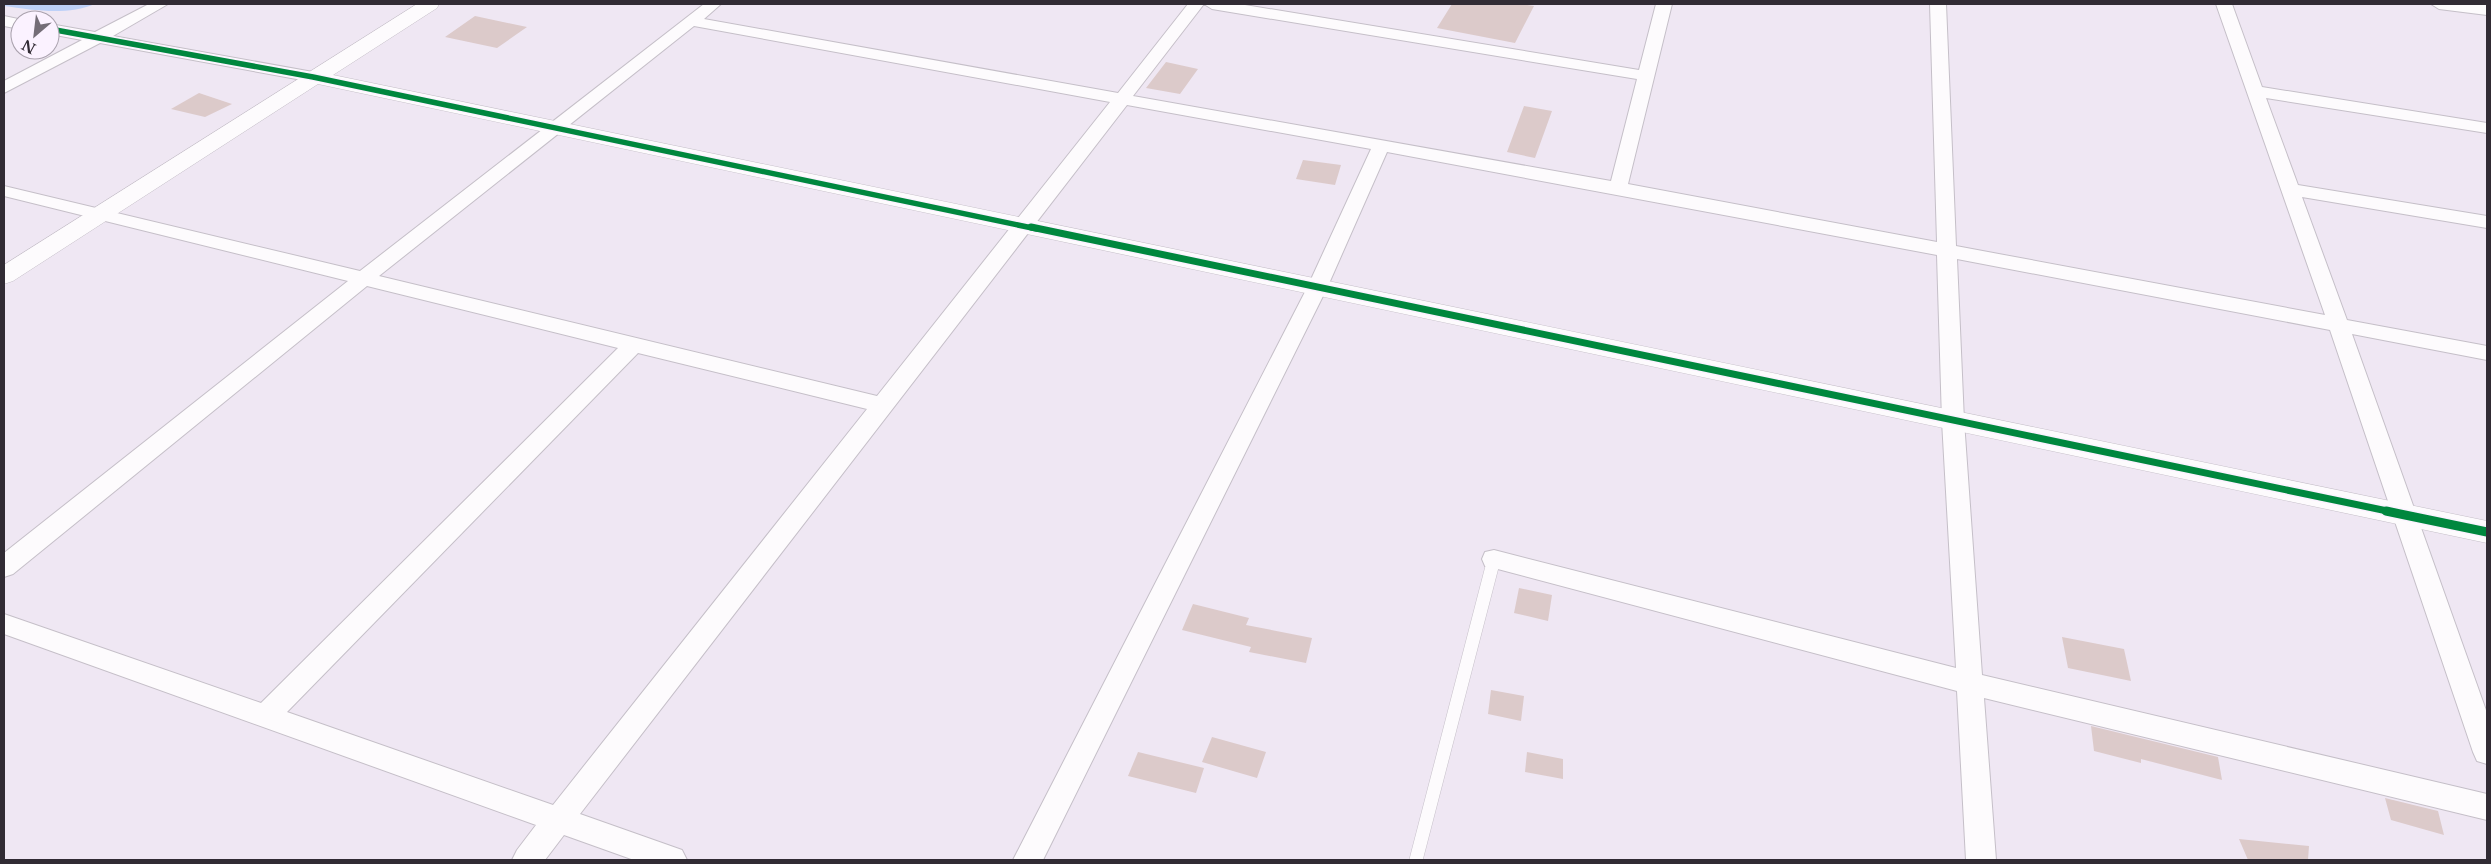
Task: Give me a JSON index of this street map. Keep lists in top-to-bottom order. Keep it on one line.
{"north":"bottom left"}
